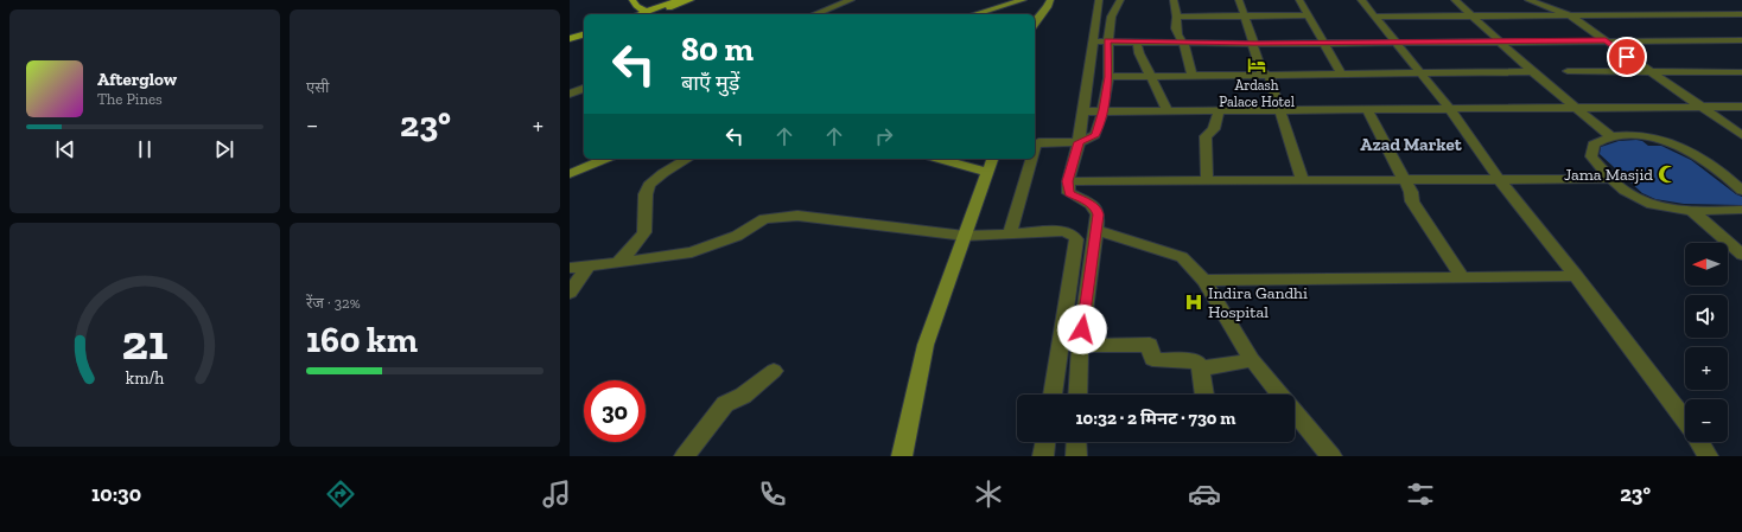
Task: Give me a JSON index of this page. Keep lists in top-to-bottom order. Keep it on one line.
{"districts":["Azad Market"],"places":{"hotel":["Ardash Palace Hotel"],"mosque":["Jama Masjid"],"hospital":["Indira Gandhi Hospital"]},"north":"left","page":{"tile":["एसी",["रेंज · 32%","160 km"]],"turn":["80 m","बाएँ मुड़ें"],"song":["Afterglow","The Pines"],"heat":["−","23°","+"],"map_buttons":["+","−"],"limit":"30","trip":"10:32 · 2 मिनट · 730 m","tabs":["10:30","23°"],"gauge":["21","km/h"]}}
